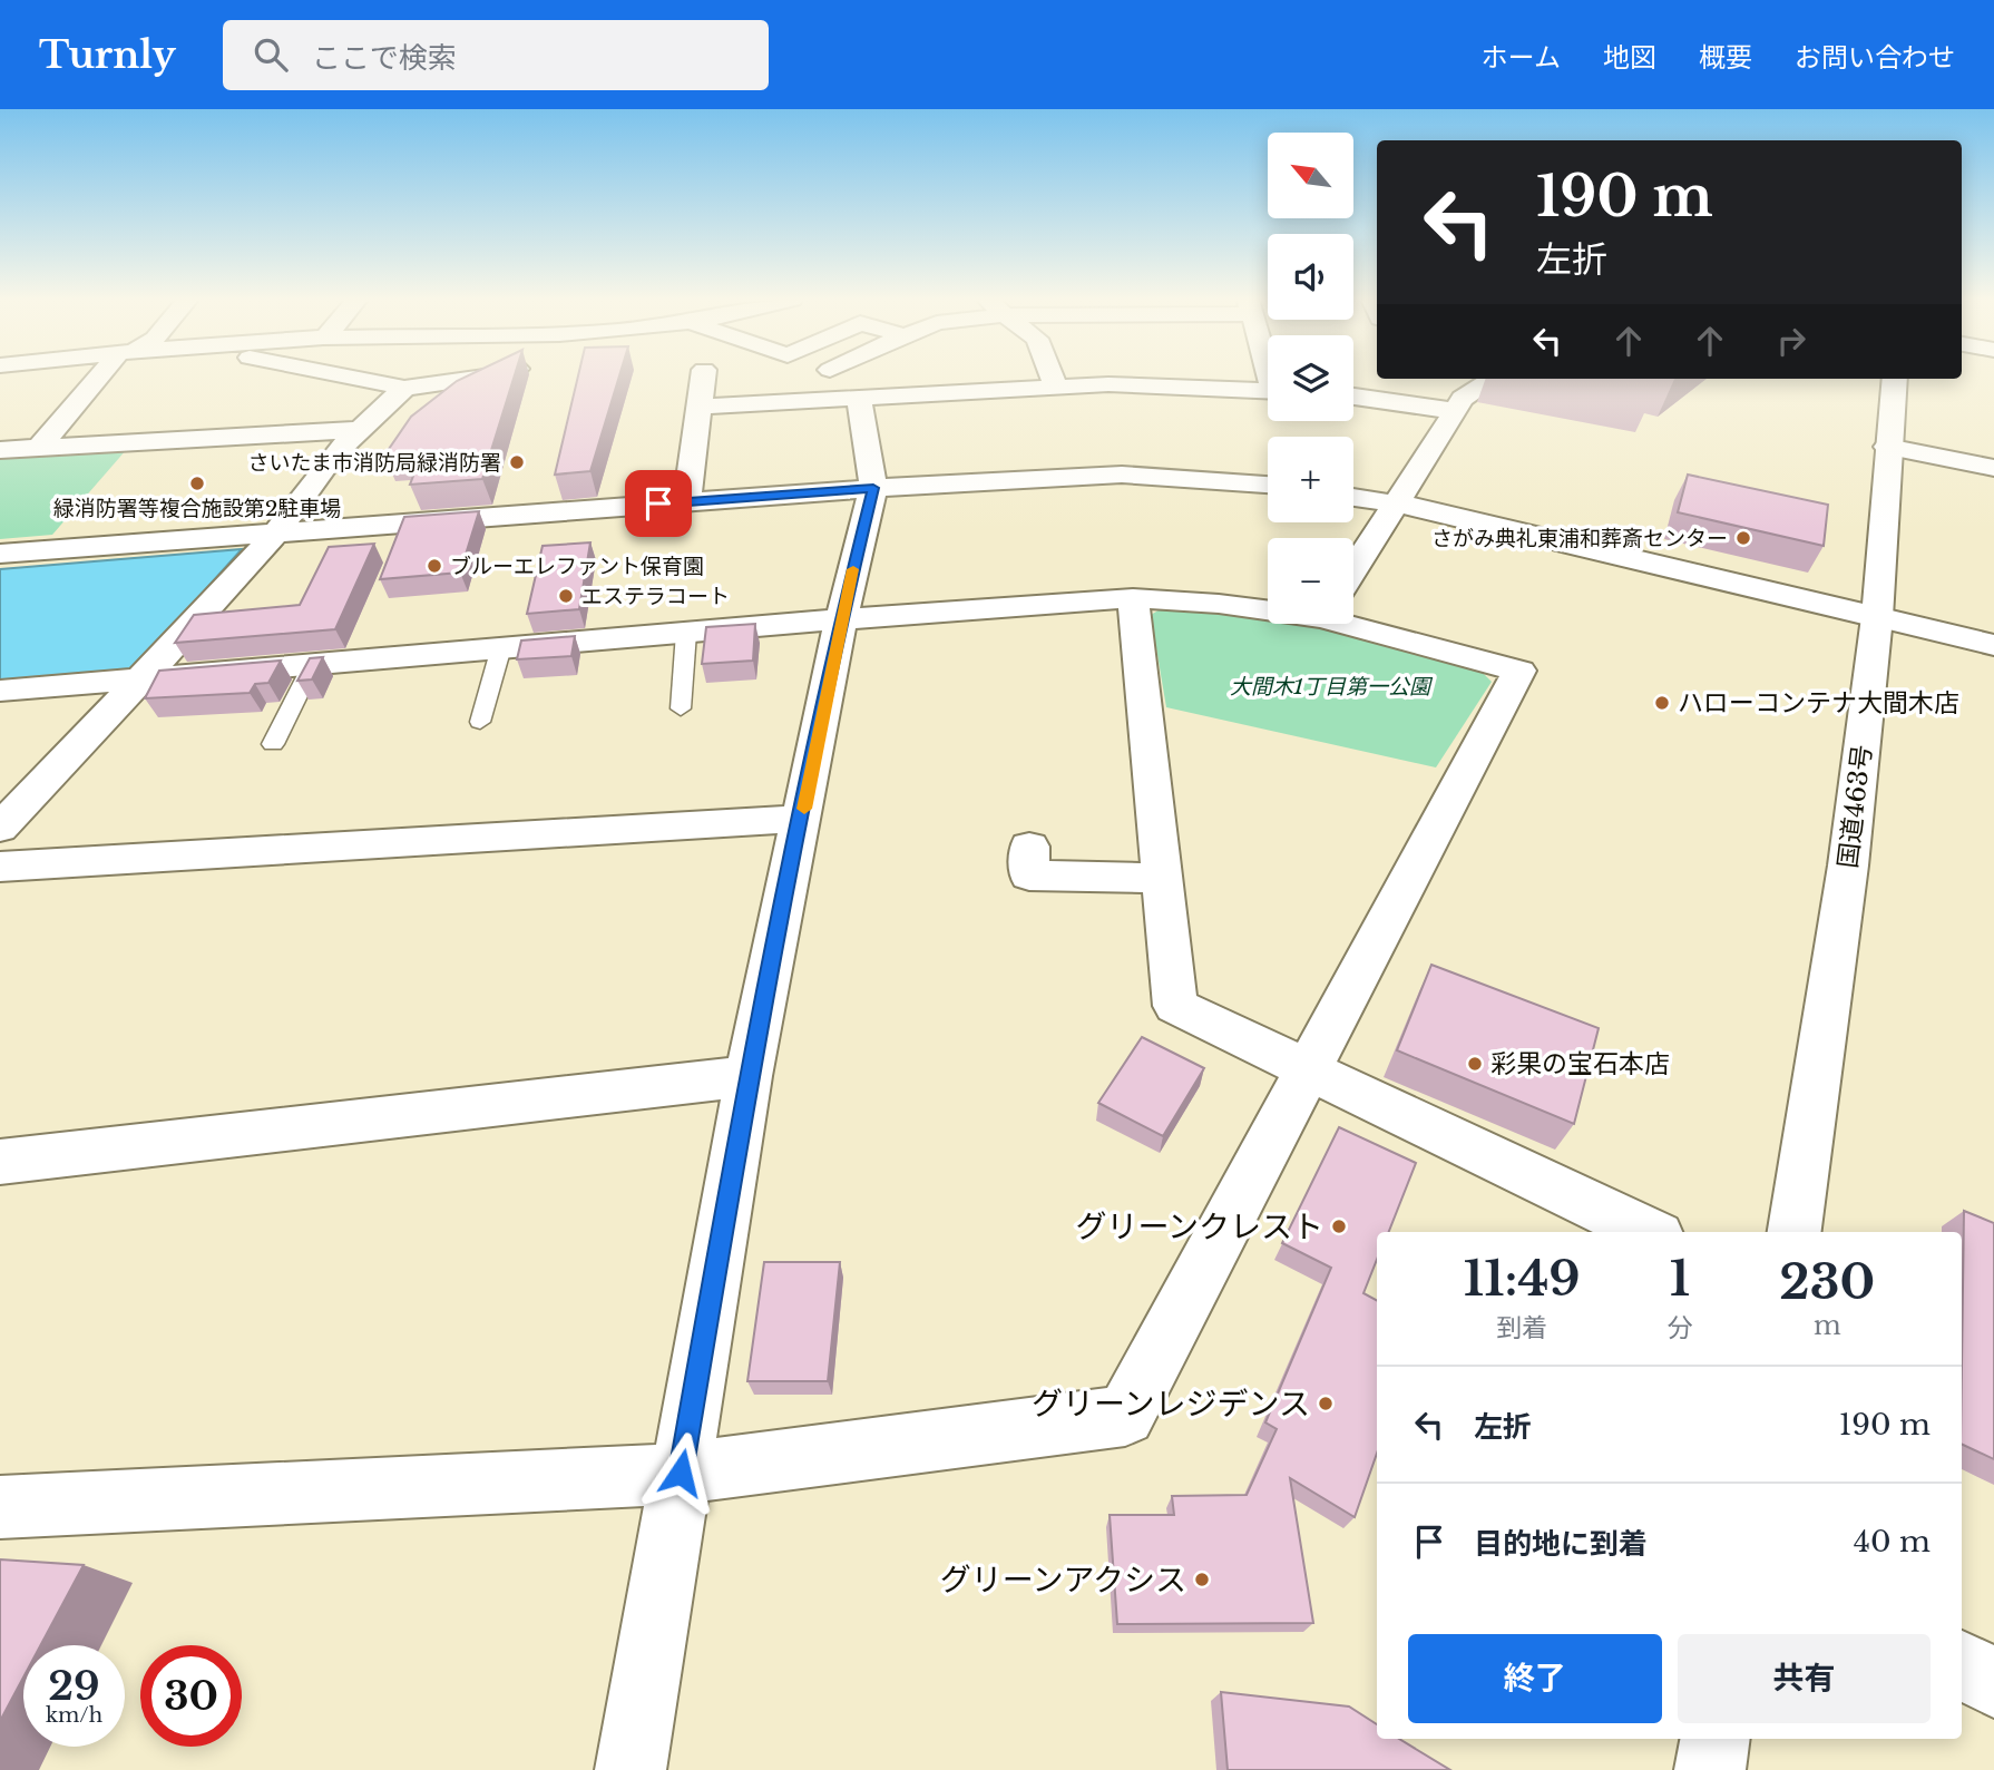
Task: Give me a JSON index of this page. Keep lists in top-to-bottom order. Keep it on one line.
{"streets":{"main road":["国道463号"]},"parks":["大間木1丁目第一公園"],"places":["さいたま市消防局緑消防署","緑消防署等複合施設第2駐車場","さがみ典礼東浦和葬斎センター","ブルーエレファント保育園","エステラコート","ハローコンテナ大間木店","彩果の宝石本店","グリーンクレスト","グリーンレジデンス","グリーンアクシス"],"north":"top left","page":{"header":"Turnly","search":"ここで検索","nav":["ホーム","地図","概要","お問い合わせ"],"map_buttons":["+","−"],"turn":["190 m","左折"],"eta":["11:49","到着","1","分","230","m"],"list":[{"name":"左折","value":"190 m"},{"name":"目的地に到着","value":"40 m"}],"buttons":["終了","共有"],"speed":"29 km/h","limit":"30"}}
